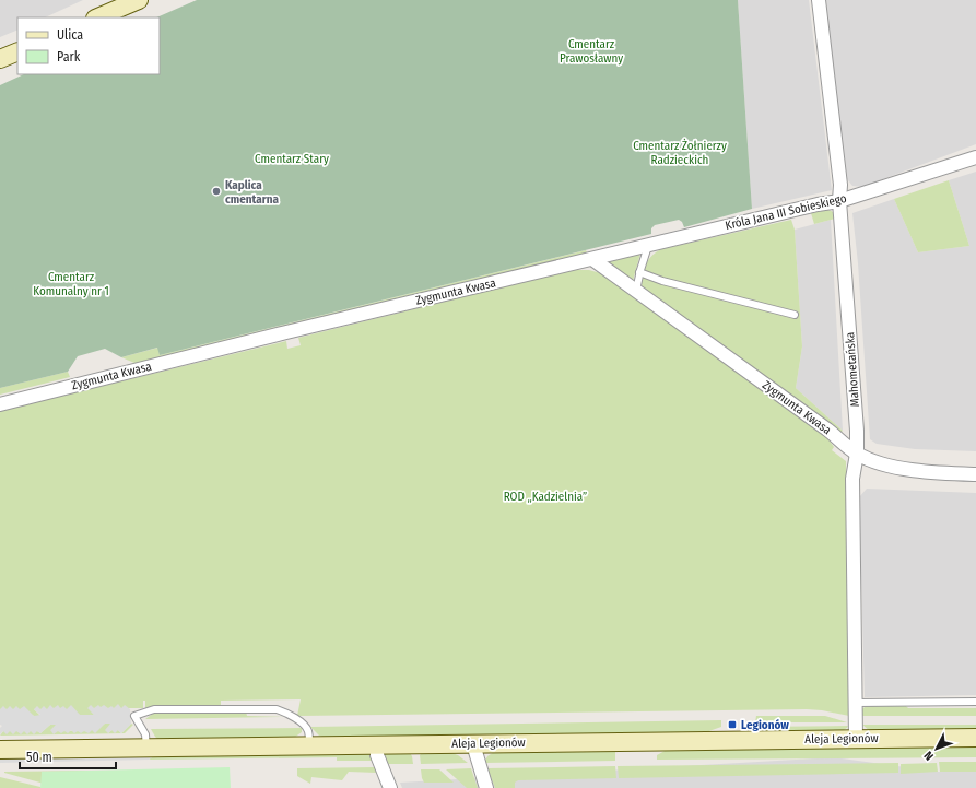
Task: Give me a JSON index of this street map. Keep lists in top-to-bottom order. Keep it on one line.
{"streets":{"street":["Króla Jana III Sobieskiego","Zygmunta Kwasa","Mahometańska","Aleja Legionów"]},"crossings":[["Króla Jana III Sobieskiego","Zygmunta Kwasa"],["Króla Jana III Sobieskiego","Mahometańska"],["Zygmunta Kwasa","Mahometańska"],["Mahometańska","Aleja Legionów"]],"parks":["Cmentarz Prawosławny","Cmentarz Żołnierzy Radzieckich","Cmentarz Stary","Cmentarz Komunalny nr 1","ROD „Kadzielnia”"],"places":{"other":["Kaplica cmentarna"],"transit":["Legionów"]},"legend":["Ulica","Park"],"scale_bar":"50 m","north":"bottom left"}
